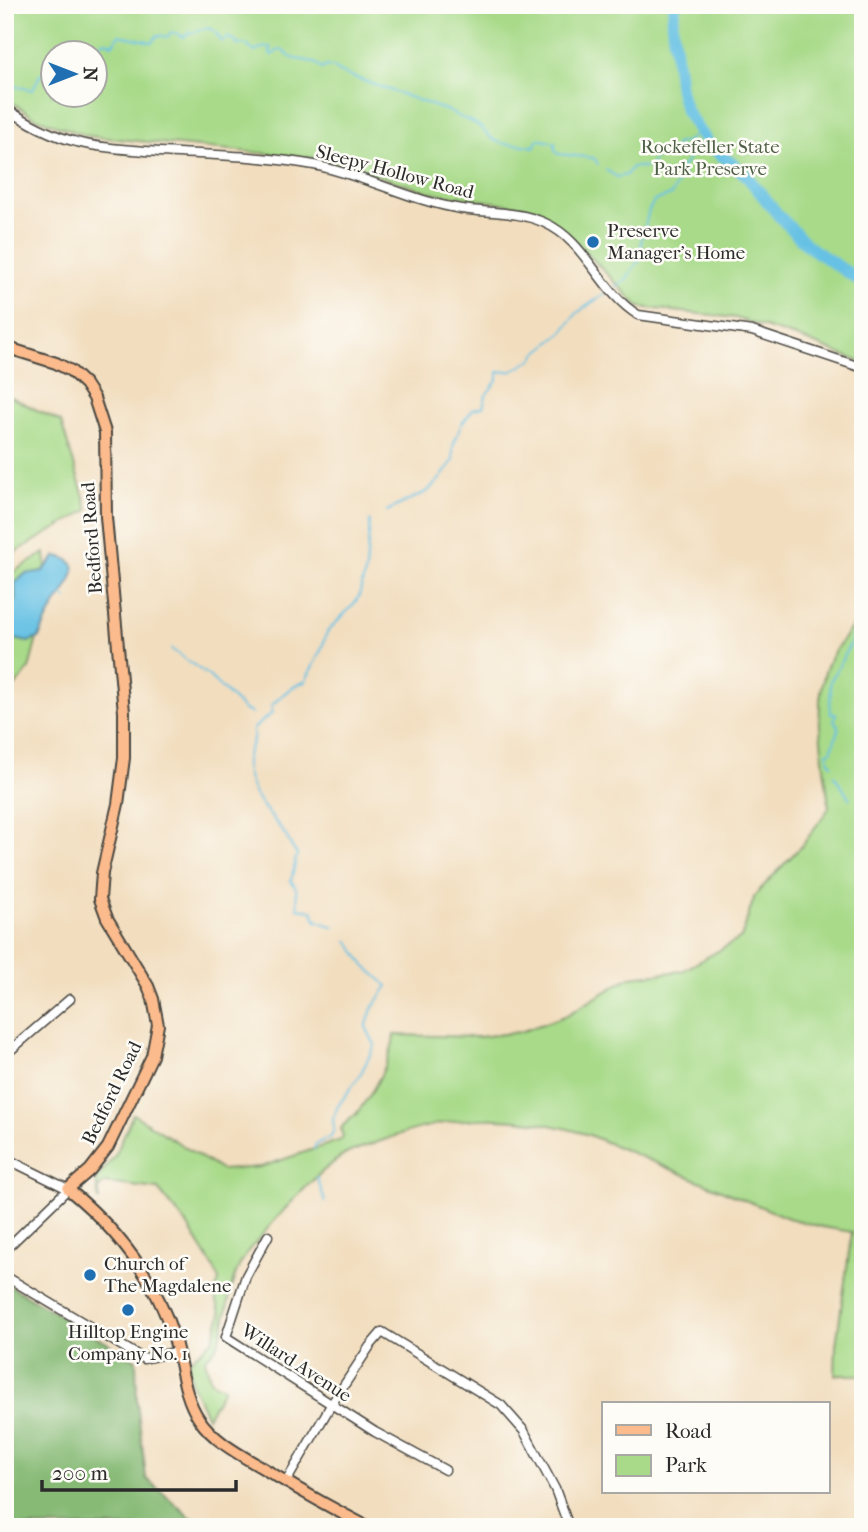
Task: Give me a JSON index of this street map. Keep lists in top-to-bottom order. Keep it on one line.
{"streets":{"main road":["Bedford Road"],"street":["Sleepy Hollow Road","Willard Avenue"]},"parks":["Rockefeller State Park Preserve"],"places":["Preserve Manager's Home","Church of The Magdalene","Hilltop Engine Company No. 1"],"legend":["Road","Park"],"scale_bar":"200 m","north":"right"}
